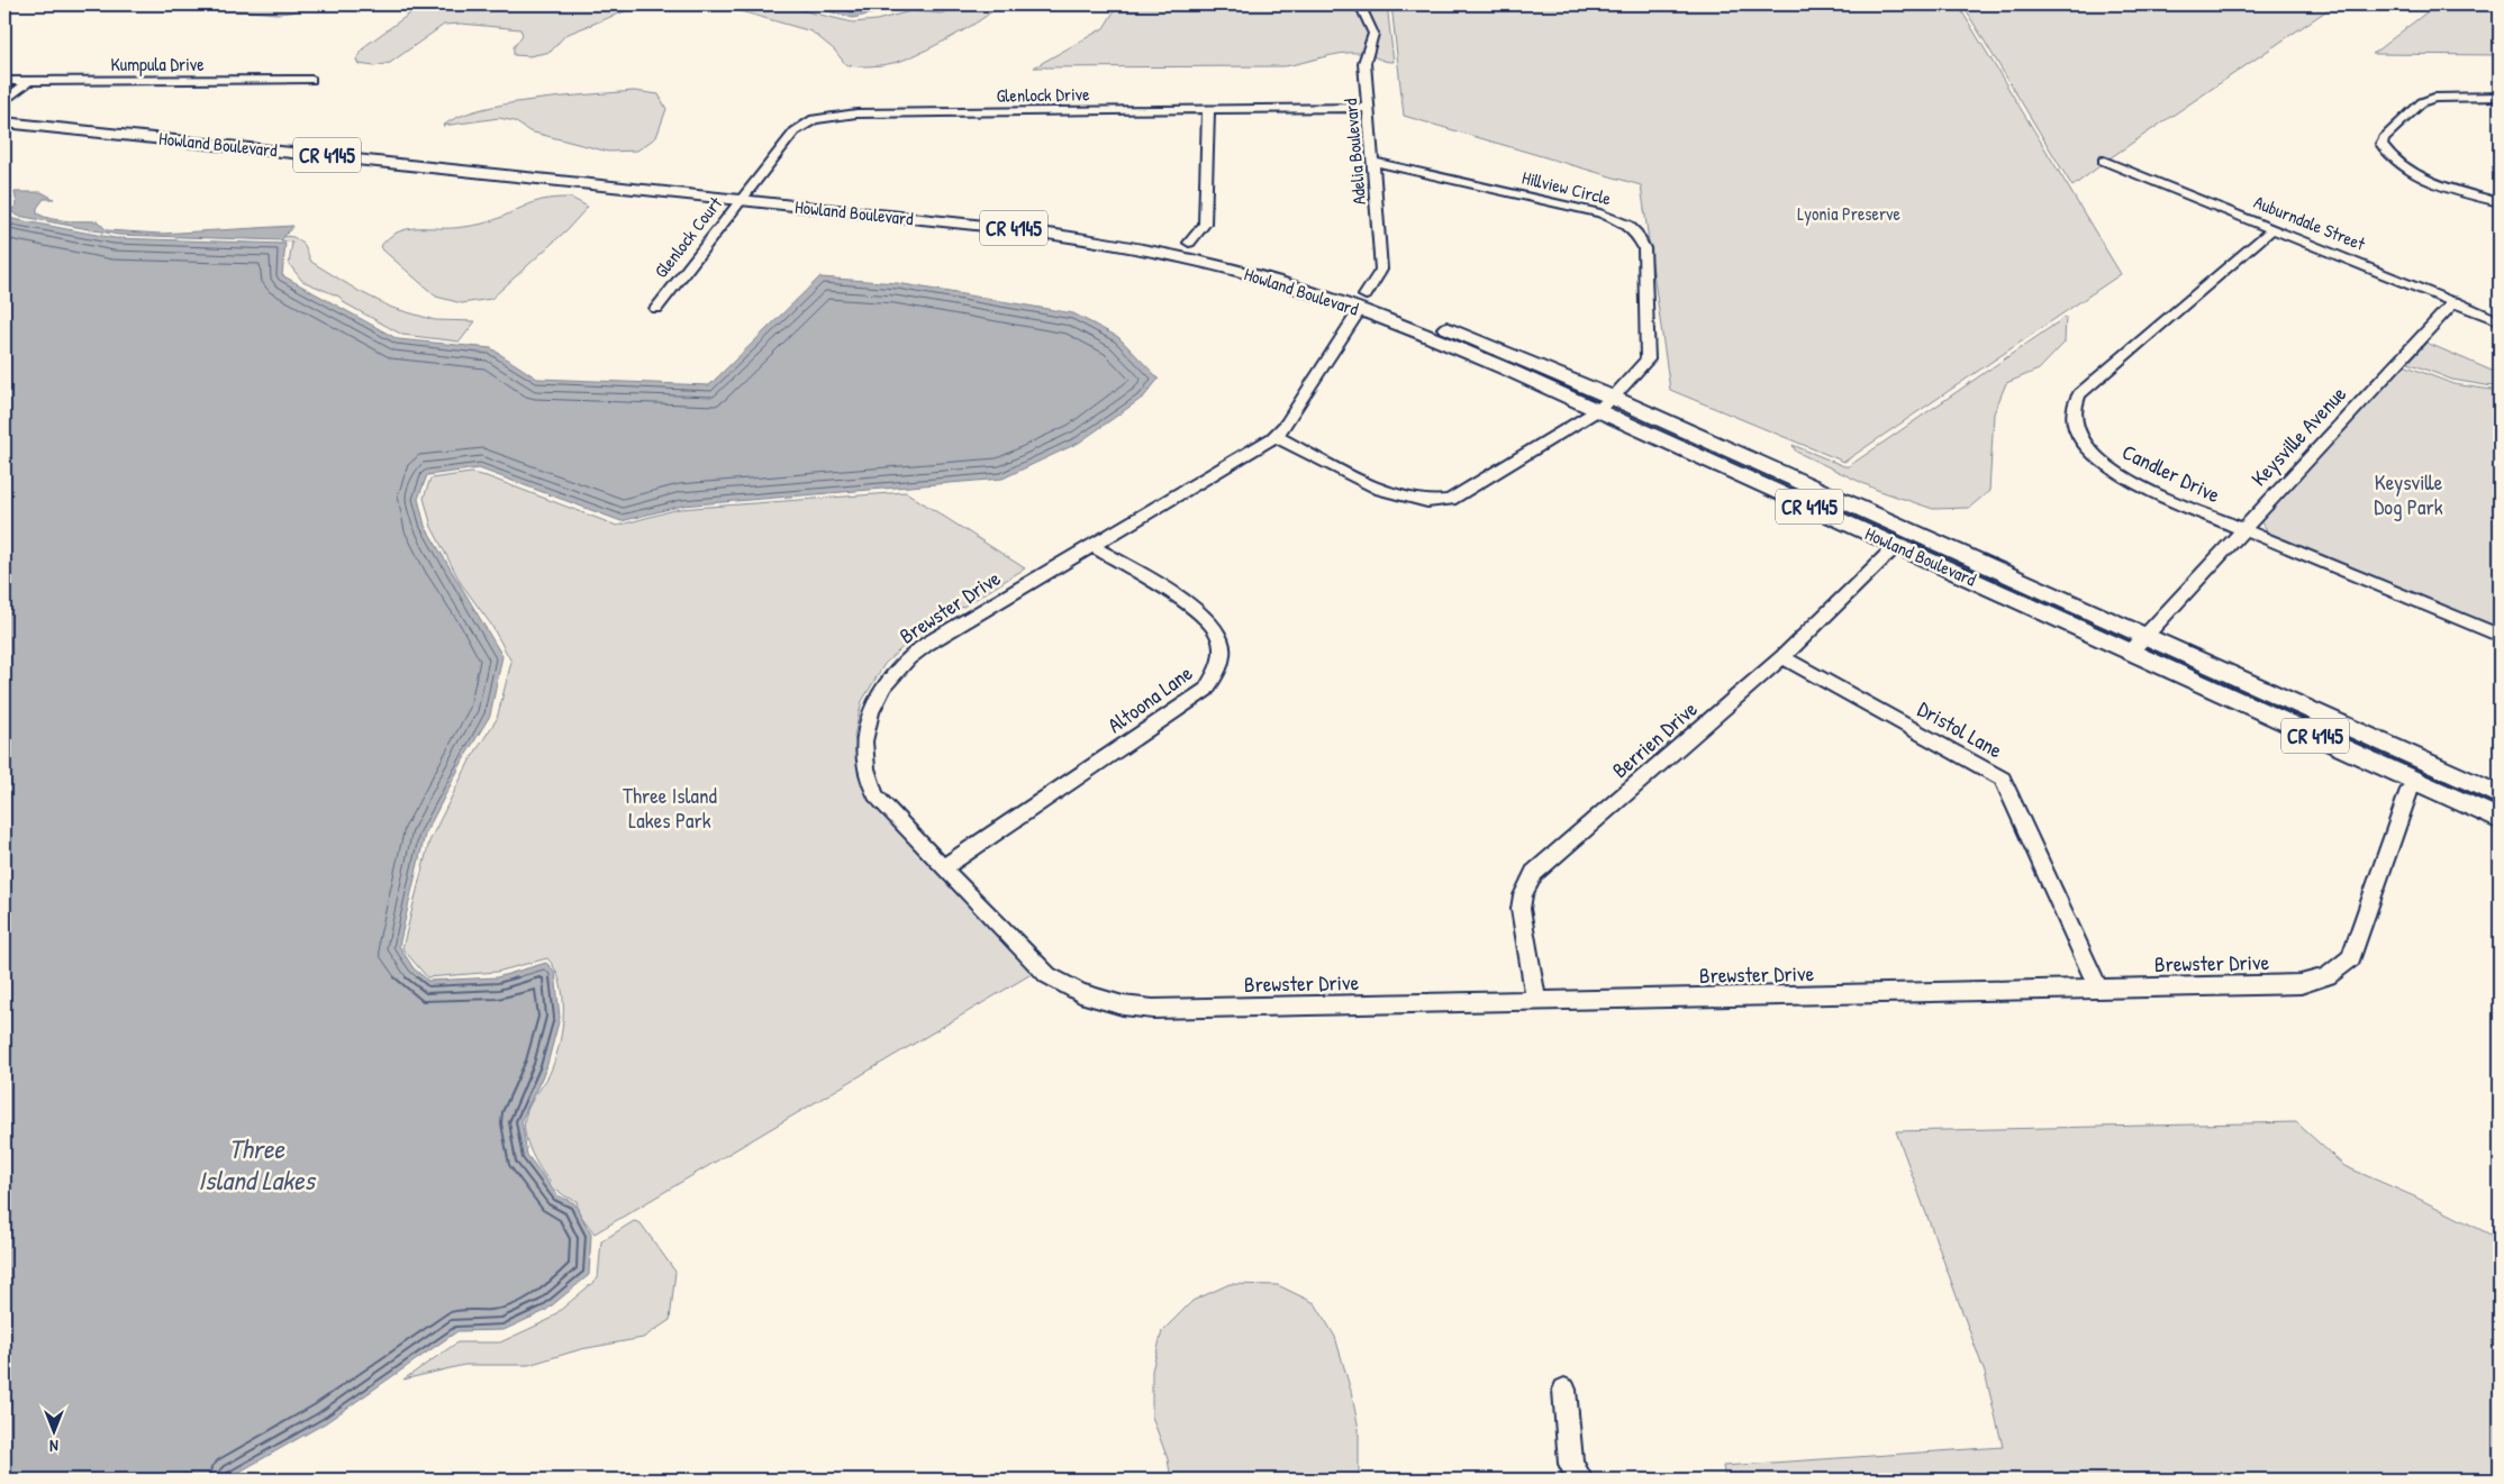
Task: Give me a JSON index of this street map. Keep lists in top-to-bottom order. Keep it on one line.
{"streets":{"main road":["Howland Boulevard","CR 4145"],"street":["Kumpula Drive","Glenlock Drive","Adelia Boulevard","Hillview Circle","Auburndale Street","Glenlock Court","Keysville Avenue","Candler Drive","Brewster Drive","Altoona Lane","Dristol Lane","Berrien Drive"]},"crossings":[["Glenlock Drive","Howland Boulevard"],["Glenlock Drive","Adelia Boulevard"],["Glenlock Drive","Glenlock Court"],["Howland Boulevard","Adelia Boulevard"],["Howland Boulevard","Hillview Circle"],["Howland Boulevard","Glenlock Court"],["Howland Boulevard","Keysville Avenue"],["Howland Boulevard","Brewster Drive"],["Howland Boulevard","Berrien Drive"],["Adelia Boulevard","Hillview Circle"],["Adelia Boulevard","Brewster Drive"],["Hillview Circle","Brewster Drive"],["Auburndale Street","Keysville Avenue"],["Auburndale Street","Candler Drive"],["Keysville Avenue","Candler Drive"],["Brewster Drive","Altoona Lane"],["Brewster Drive","Dristol Lane"],["Brewster Drive","Berrien Drive"],["Dristol Lane","Berrien Drive"]],"water":["Three Island Lakes"],"parks":["Lyonia Preserve","Keysville Dog Park","Three Island Lakes Park"],"north":"bottom"}
